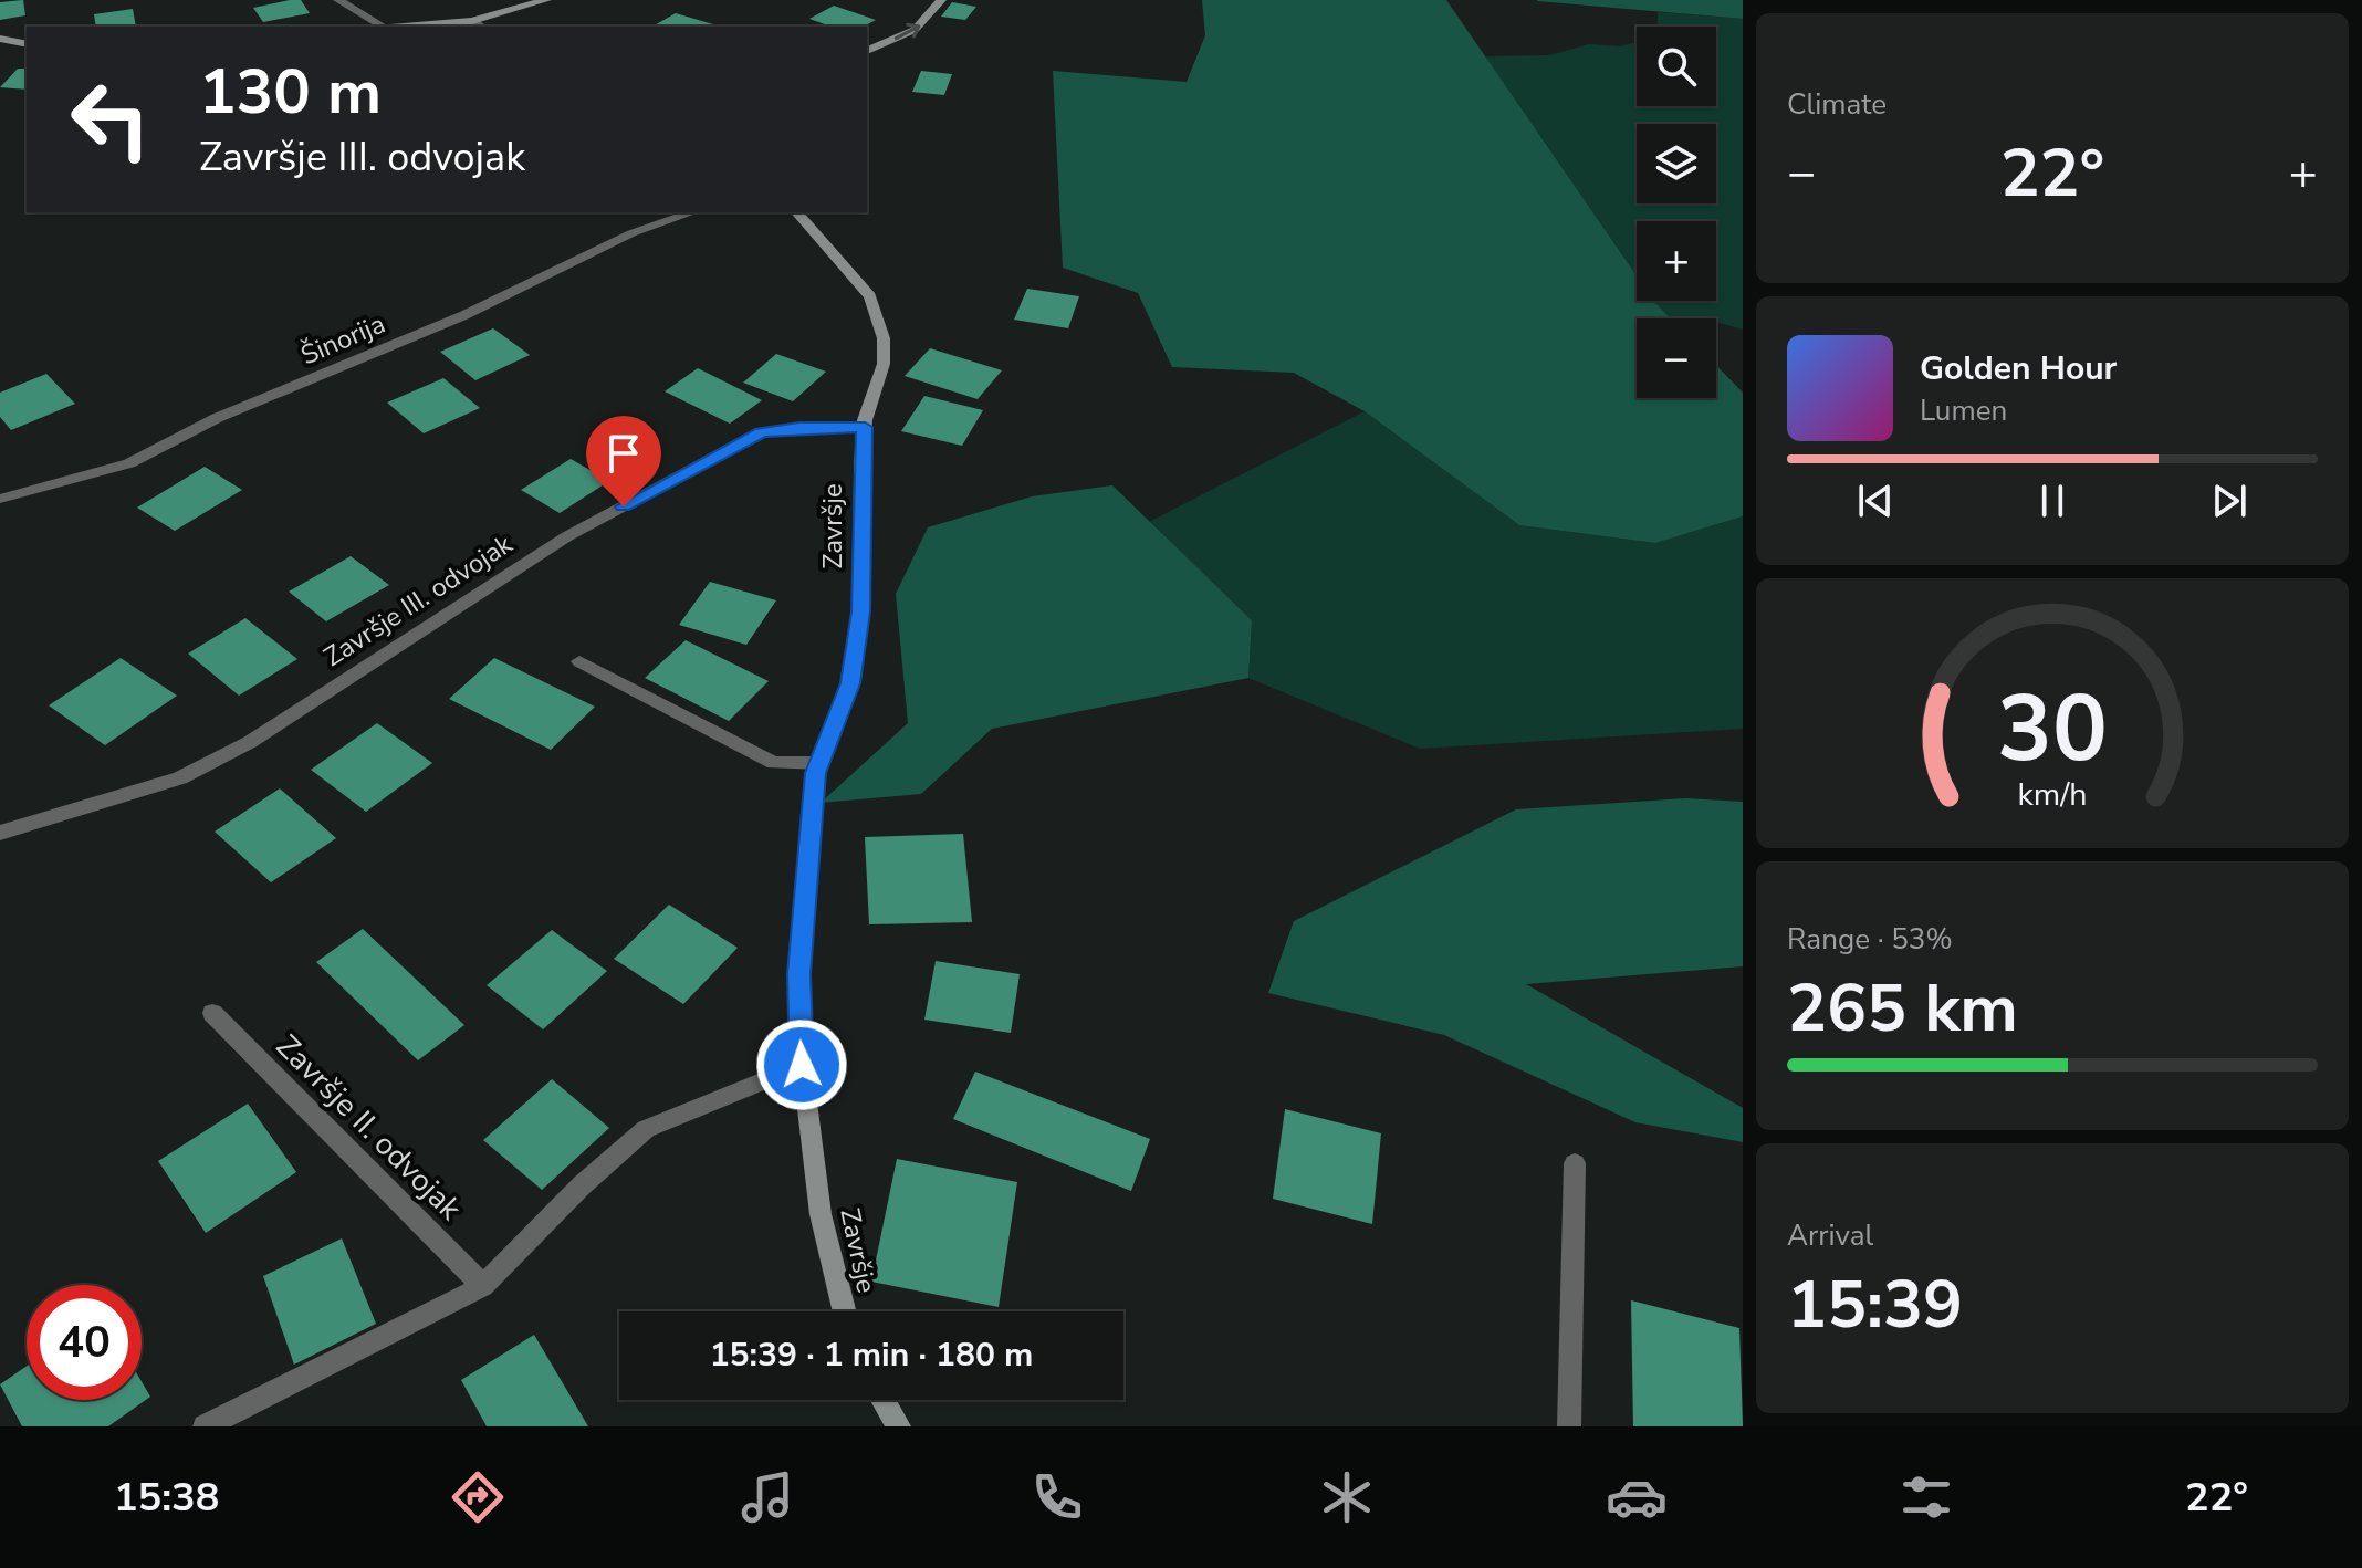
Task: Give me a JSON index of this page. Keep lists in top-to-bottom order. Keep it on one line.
{"streets":{"street":["Šinorija","Završje","Završje III. odvojak","Završje II. odvojak"]},"crossings":[["Završje","Završje III. odvojak"]],"page":{"tile":["Climate",["Range · 53%","265 km"],["Arrival","15:39"]],"map_buttons":["+","−"],"turn":["130 m","Završje III. odvojak"],"heat":["−","22°","+"],"song":["Golden Hour","Lumen"],"limit":"40","trip":"15:39 · 1 min · 180 m","tabs":["15:38","22°"],"gauge":["30","km/h"]}}
